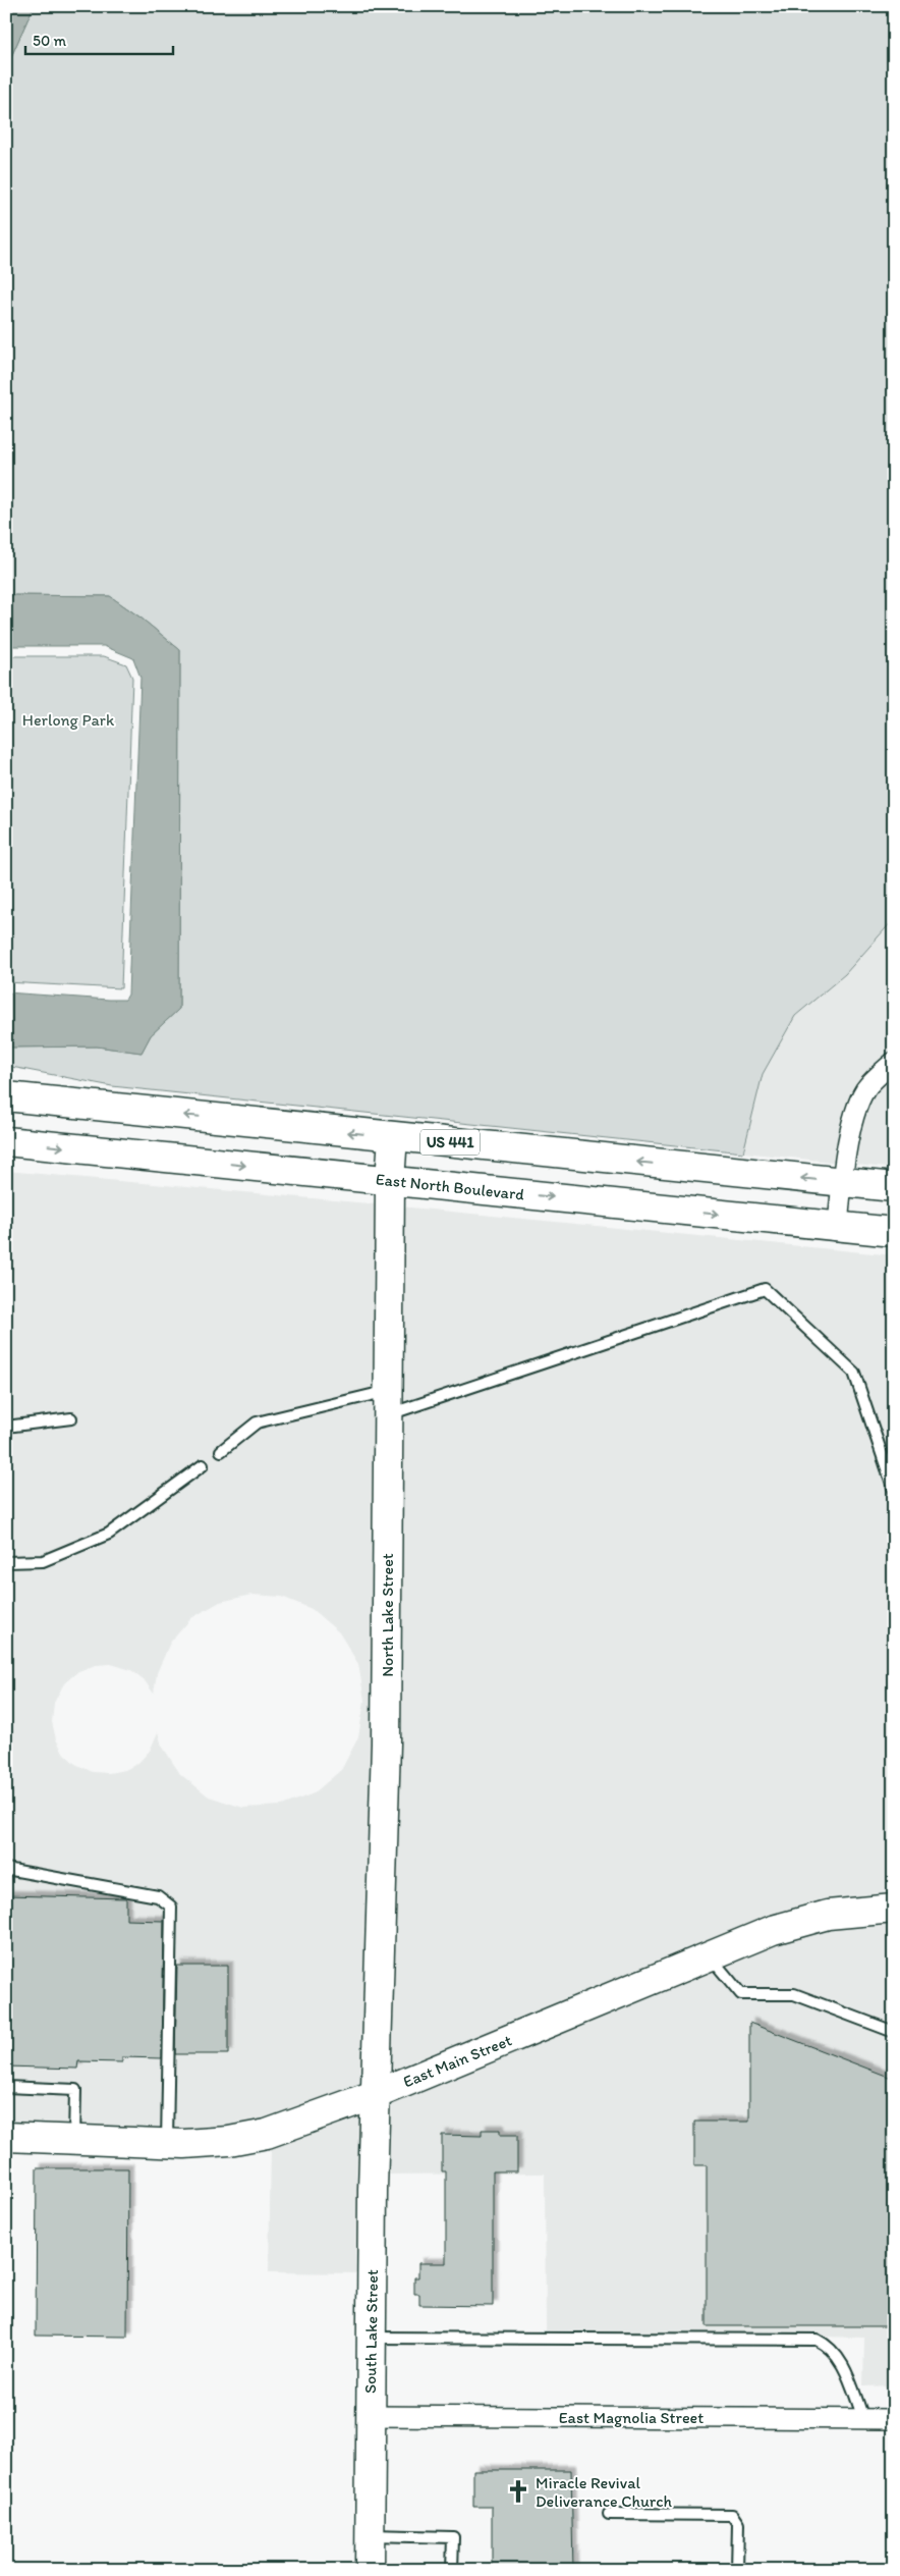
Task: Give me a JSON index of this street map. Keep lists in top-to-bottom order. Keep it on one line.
{"streets":{"main road":["US 441","East North Boulevard","North Lake Street","East Main Street","South Lake Street"],"street":["East Magnolia Street"]},"crossings":[["US 441","North Lake Street"],["East North Boulevard","North Lake Street"],["North Lake Street","East Main Street"],["North Lake Street","South Lake Street"],["East Main Street","South Lake Street"],["South Lake Street","East Magnolia Street"]],"parks":["Herlong Park"],"places":{"church":["Miracle Revival Deliverance Church"]},"scale_bar":"50 m"}
